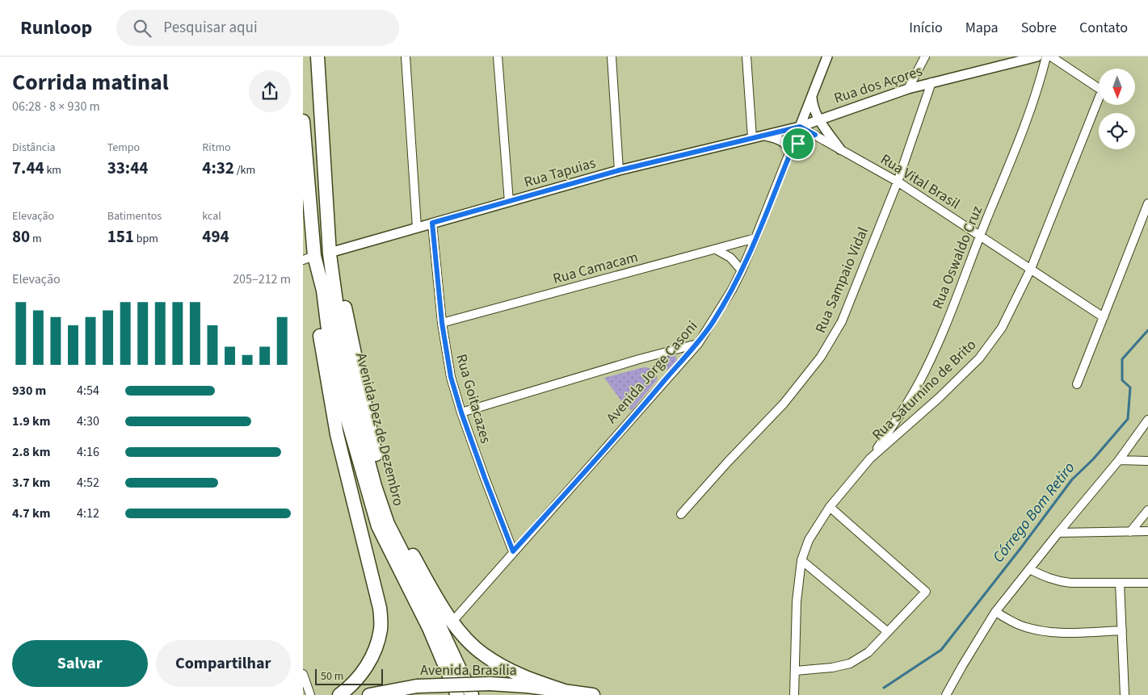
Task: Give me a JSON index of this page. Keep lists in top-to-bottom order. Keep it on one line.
{"streets":{"highway":["Avenida Dez de Dezembro","Avenida Brasília"],"street":["Rua dos Açores","Rua Tapuias","Rua Vital Brasil","Rua Oswaldo Cruz","Rua Camacam","Rua Sampaio Vidal","Avenida Jorge Casoni","Rua Saturnino de Brito","Rua Goitacazes"]},"crossings":[["Rua dos Açores","Rua Tapuias"],["Rua dos Açores","Rua Vital Brasil"],["Rua dos Açores","Rua Sampaio Vidal"],["Rua dos Açores","Avenida Jorge Casoni"],["Rua Tapuias","Rua Vital Brasil"],["Rua Tapuias","Avenida Jorge Casoni"],["Rua Tapuias","Rua Goitacazes"],["Rua Tapuias","Avenida Dez de Dezembro"],["Rua Vital Brasil","Rua Oswaldo Cruz"],["Rua Vital Brasil","Rua Sampaio Vidal"],["Rua Vital Brasil","Avenida Jorge Casoni"],["Rua Vital Brasil","Rua Saturnino de Brito"],["Rua Oswaldo Cruz","Rua Saturnino de Brito"],["Rua Camacam","Avenida Jorge Casoni"],["Rua Camacam","Rua Goitacazes"],["Avenida Jorge Casoni","Rua Goitacazes"]],"water":["Córrego Bom Retiro"],"scale_bar":"50 m","north":"bottom","page":{"header":"Runloop","search":"Pesquisar aqui","nav":["Início","Mapa","Sobre","Contato"],"heading":["Corrida matinal","06:28 · 8 × 930 m"],"stats":[["Distância","7.44 km"],["Tempo","33:44"],["Ritmo","4:32 /km"],["Elevação","80 m"],["Batimentos","151 bpm"],["kcal","494"]],"chart":["Elevação","205–212 m"],"list":[{"name":"930 m","note":"4:54"},{"name":"1.9 km","note":"4:30"},{"name":"2.8 km","note":"4:16"},{"name":"3.7 km","note":"4:52"},{"name":"4.7 km","note":"4:12"}],"buttons":["Salvar","Compartilhar"],"scale":"50 m"}}
